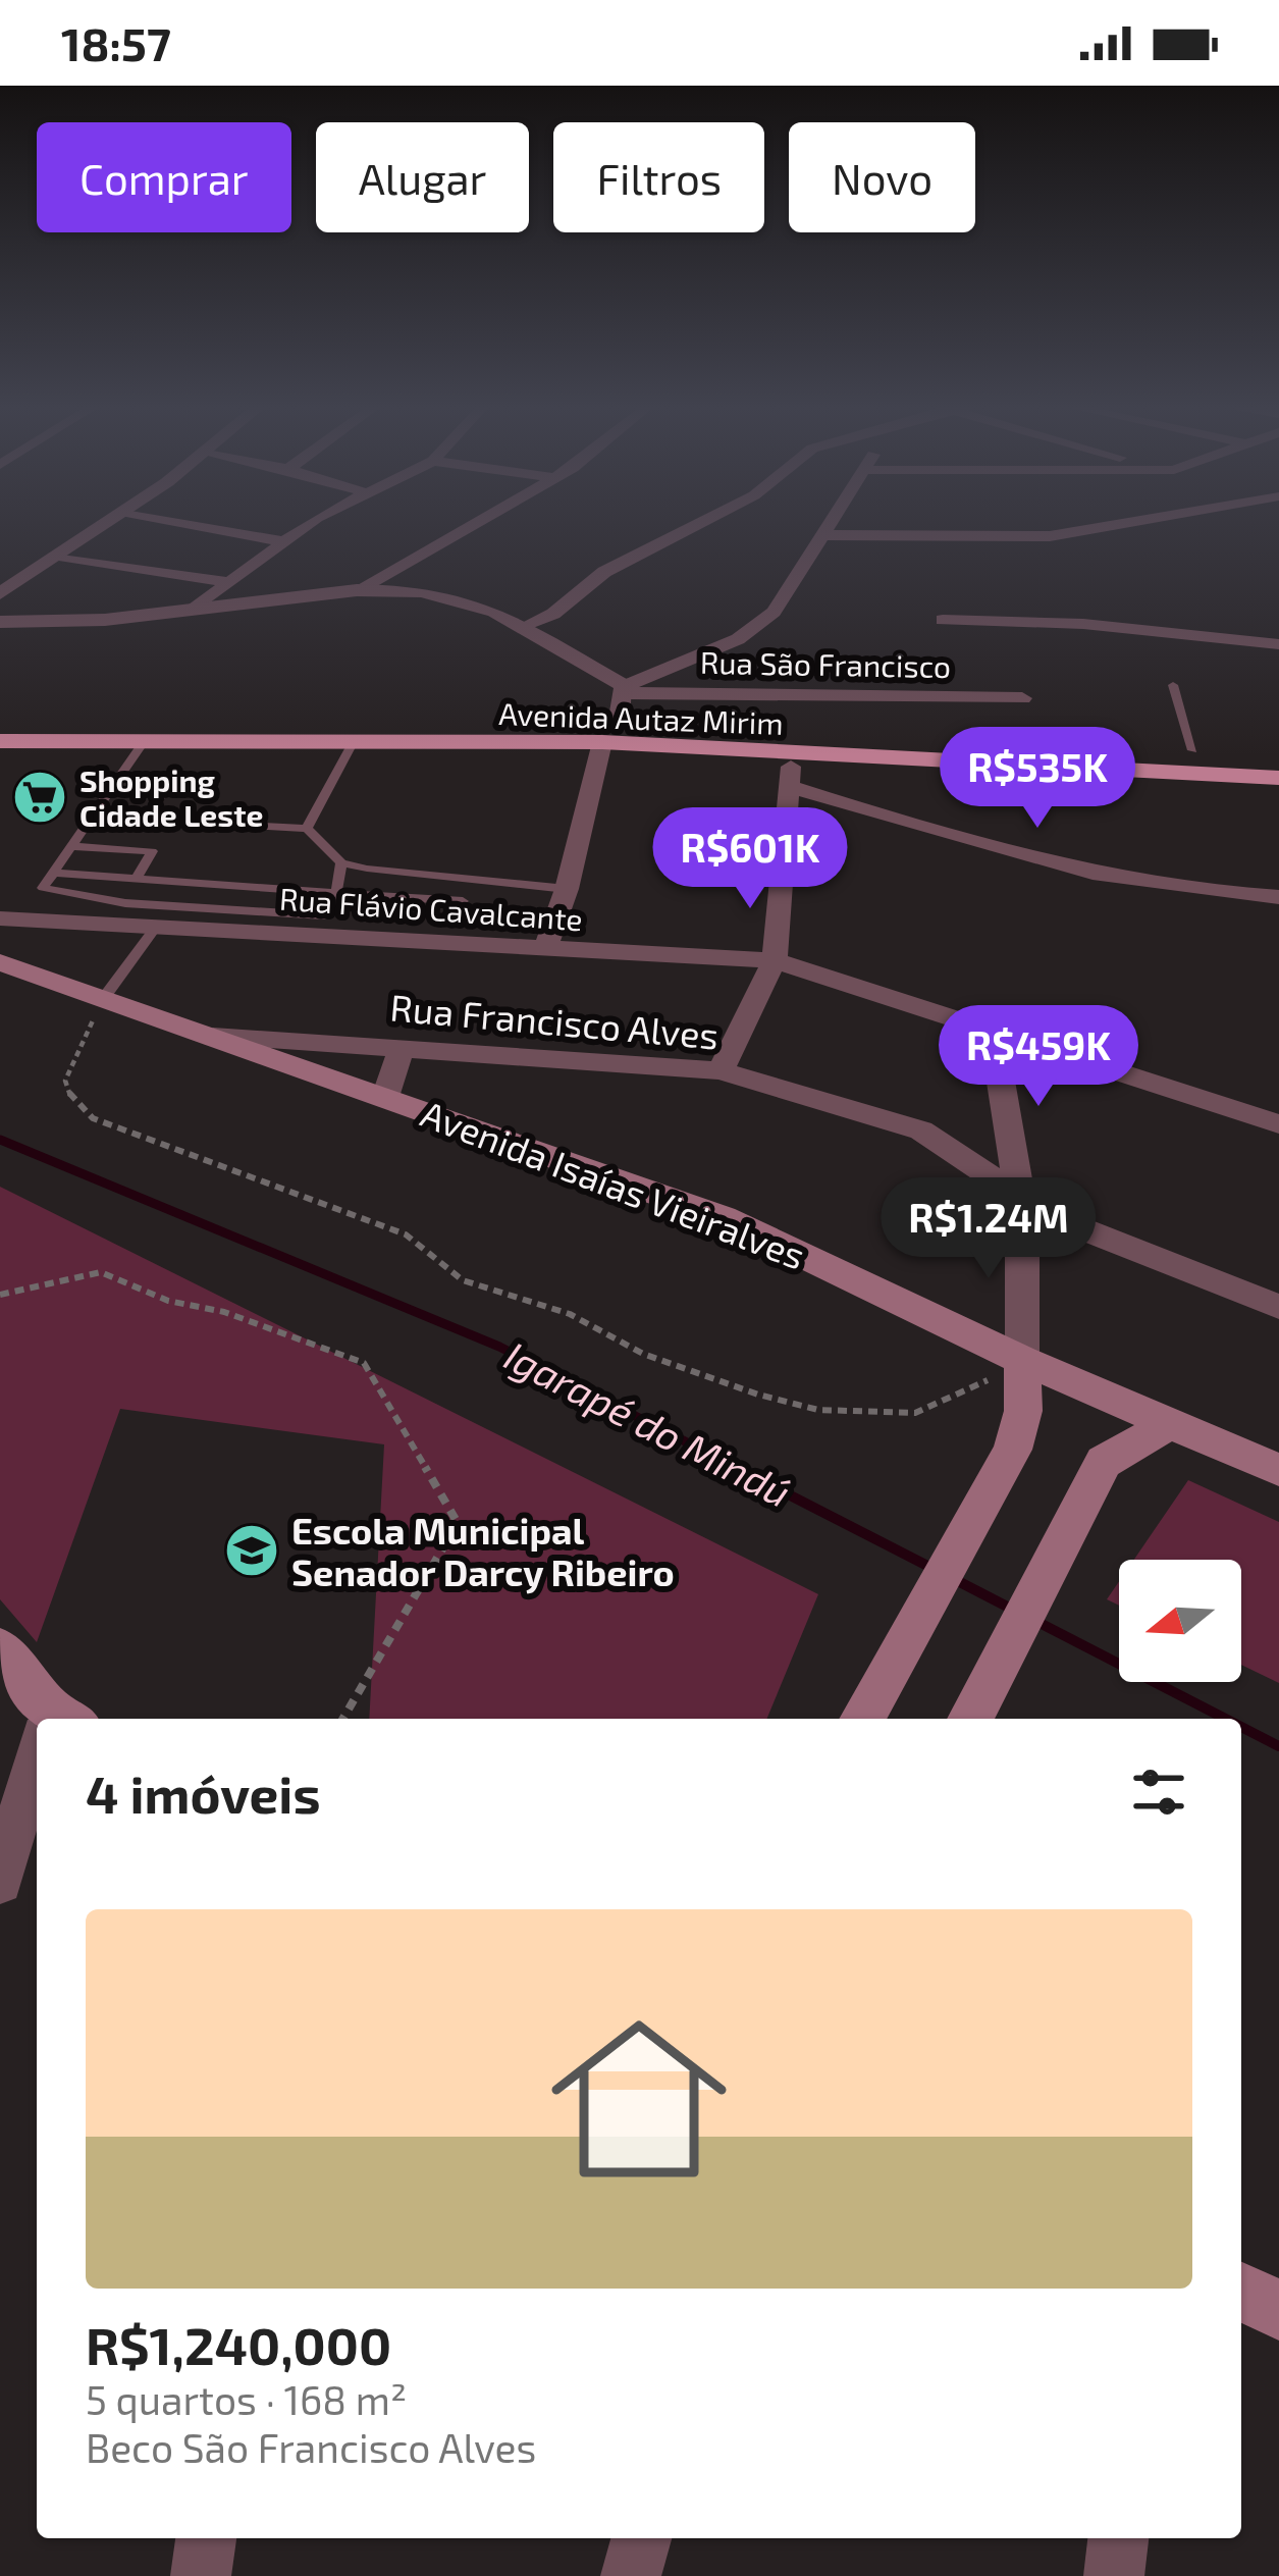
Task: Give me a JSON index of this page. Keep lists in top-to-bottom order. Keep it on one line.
{"streets":{"main road":["Avenida Autaz Mirim","Avenida Isaías Vieiralves"],"street":["Rua São Francisco","Rua Flávio Cavalcante","Rua Francisco Alves"]},"crossings":[["Rua Francisco Alves","Avenida Isaías Vieiralves"]],"water":["Igarapé do Mindú"],"places":{"supermarket":["Shopping Cidade Leste"],"school or university":["Escola Municipal Senador Darcy Ribeiro"]},"north":"left","page":{"status":"18:57","chip":["Comprar","Alugar","Filtros","Novo"],"price":["R$535K","R$601K","R$459K","R$1.24M"],"heading":"4 imóveis","list":[{"name":"R$1,240,000","note":"5 quartos · 168 m² · Beco São Francisco Alves"}]}}
